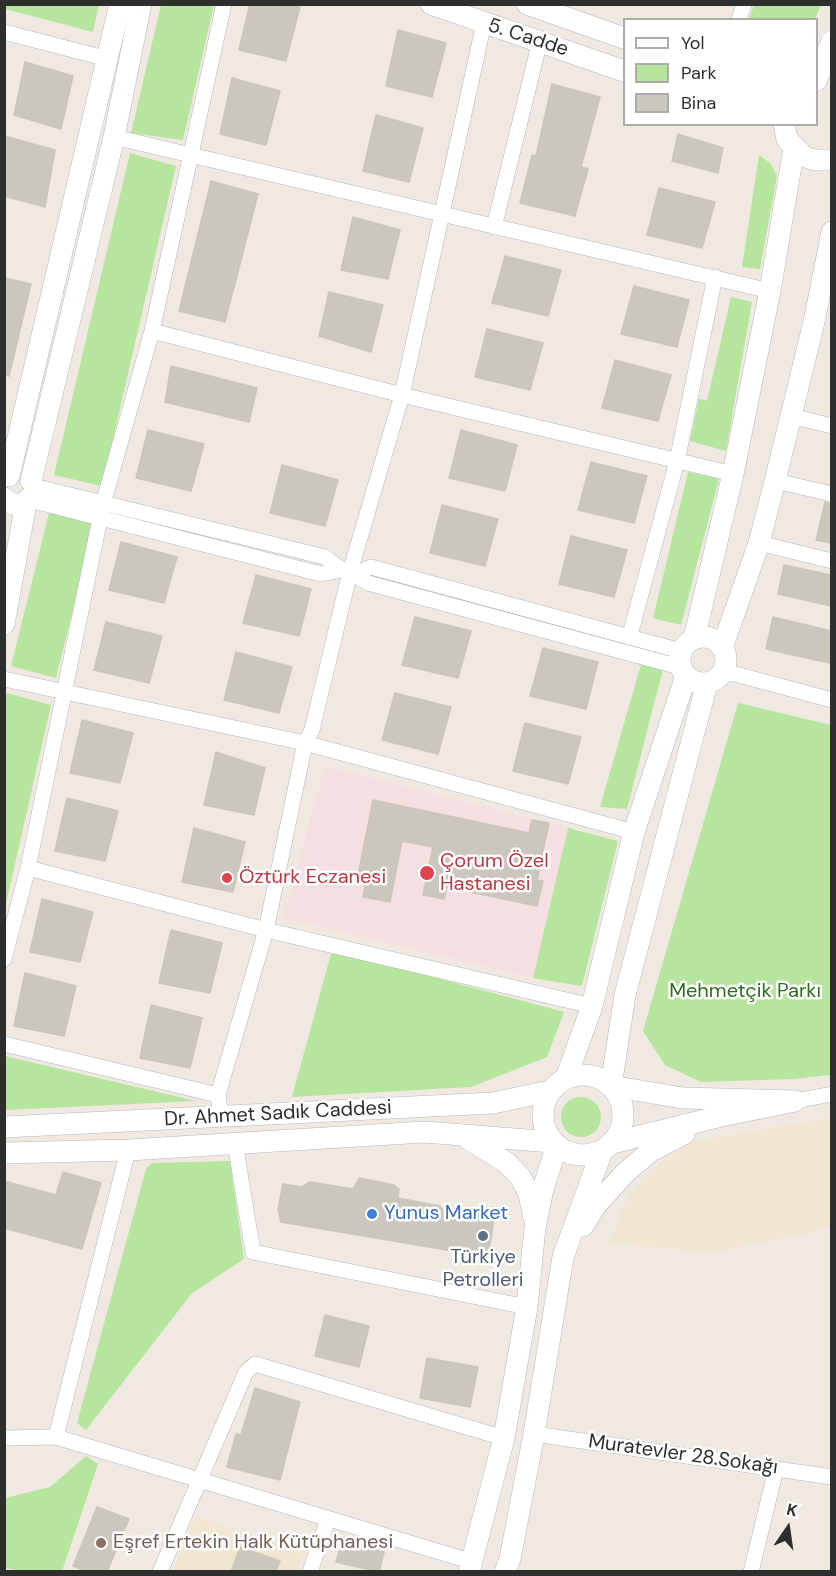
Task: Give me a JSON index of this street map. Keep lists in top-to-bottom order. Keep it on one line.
{"streets":{"street":["5. Cadde","Dr. Ahmet Sadık Caddesi","Muratevler 28.Sokağı"]},"parks":["Mehmetçik Parkı"],"places":["Çorum Özel Hastanesi","Öztürk Eczanesi","Yunus Market","Türkiye Petrolleri","Eşref Ertekin Halk Kütüphanesi"],"legend":["Yol","Park","Bina"],"north":"top"}
